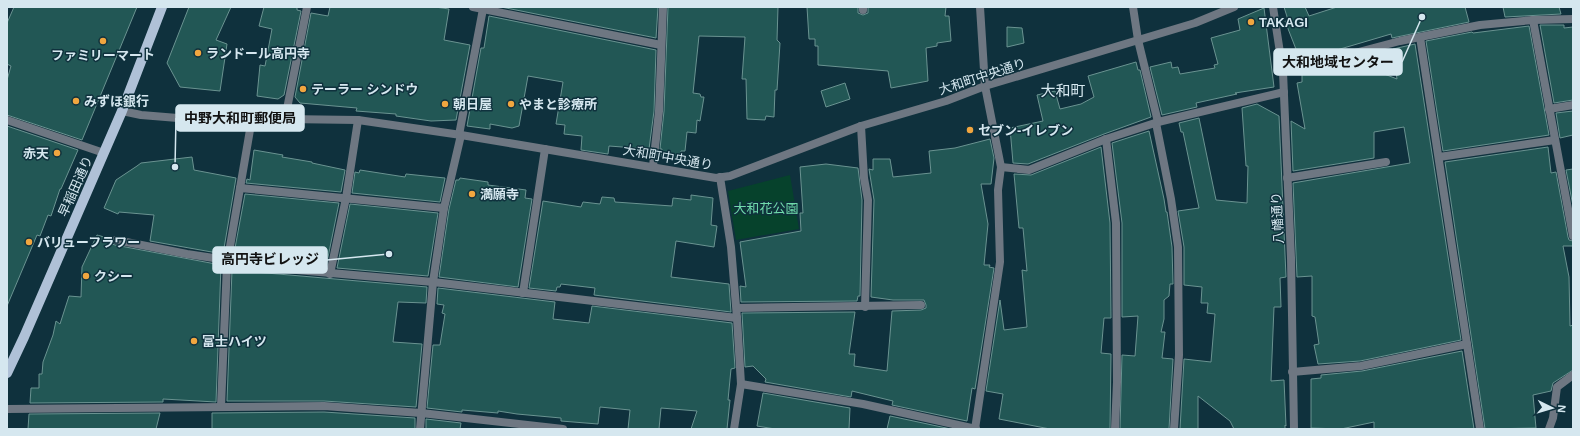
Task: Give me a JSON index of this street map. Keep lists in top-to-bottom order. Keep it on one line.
{"streets":{"main road":["早稲田通り"],"street":["大和町中央通り","八幡通り"]},"crossings":[["大和町中央通り","早稲田通り"]],"districts":["大和町"],"parks":["大和花公園"],"places":["大和地域センター","TAKAGI","ファミリーマート","ランドール高円寺","テーラー シンドウ","みずほ銀行","朝日屋","やまと診療所","セブン-イレブン","赤天","中野大和町郵便局","満願寺","バリューフラワー","高円寺ビレッジ","クシー","富士ハイツ"],"north":"right"}
